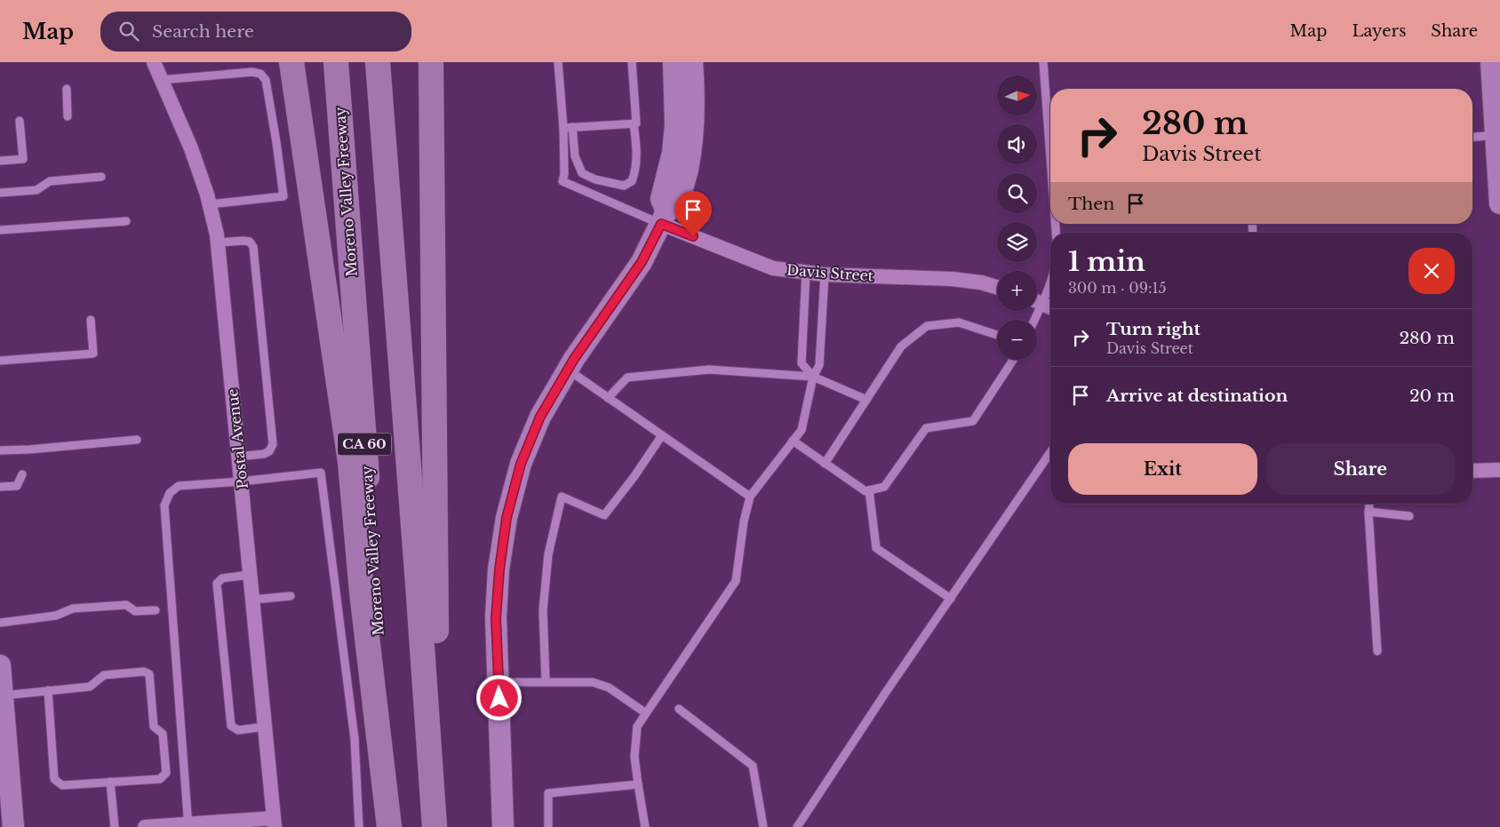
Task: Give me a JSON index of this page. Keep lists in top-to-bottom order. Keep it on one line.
{"streets":{"highway":["Moreno Valley Freeway","CA 60"],"street":["Davis Street","Postal Avenue"]},"north":"right","page":{"header":"Map","search":"Search here","nav":["Map","Layers","Share"],"map_buttons":["+","−"],"turn":["280 m","Davis Street"],"then":"Then","heading":["1 min","300 m · 09:15"],"list":[{"name":"Turn right","note":"Davis Street","value":"280 m"},{"name":"Arrive at destination","value":"20 m"}],"buttons":["Exit","Share"]}}
